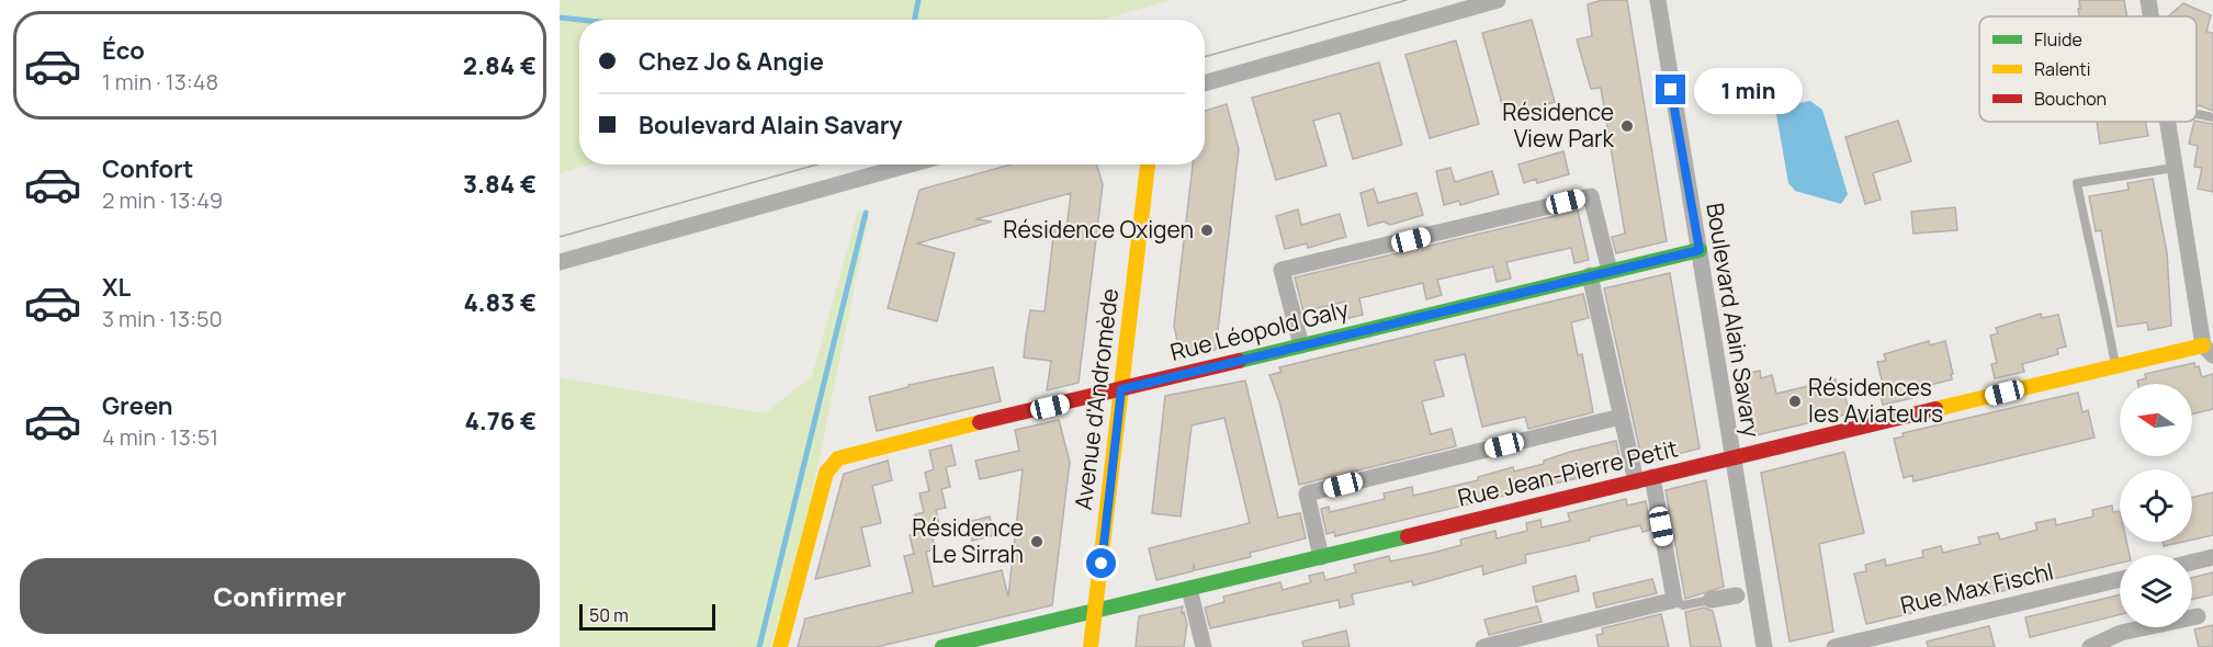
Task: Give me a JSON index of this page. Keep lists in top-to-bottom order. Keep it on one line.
{"streets":{"street":["Boulevard Alain Savary","Rue Léopold Galy","Avenue d'Andromède","Rue Jean-Pierre Petit","Rue Max Fischl"]},"crossings":[["Boulevard Alain Savary","Rue Léopold Galy"],["Boulevard Alain Savary","Rue Jean-Pierre Petit"],["Rue Léopold Galy","Avenue d'Andromède"],["Avenue d'Andromède","Rue Jean-Pierre Petit"]],"places":["Résidence View Park","Résidence Oxigen","Résidences les Aviateurs","Résidence Le Sirrah"],"legend":["Fluide","Ralenti","Bouchon"],"scale_bar":"50 m","north":"left","page":{"list":[{"name":"Éco","note":"1 min · 13:48","value":"2.84 €"},{"name":"Confort","note":"2 min · 13:49","value":"3.84 €"},{"name":"XL","note":"3 min · 13:50","value":"4.83 €"},{"name":"Green","note":"4 min · 13:51","value":"4.76 €"}],"banner":["Chez Jo & Angie","Boulevard Alain Savary"],"bubble":"1 min","buttons":"Confirmer","scale":"50 m"}}
